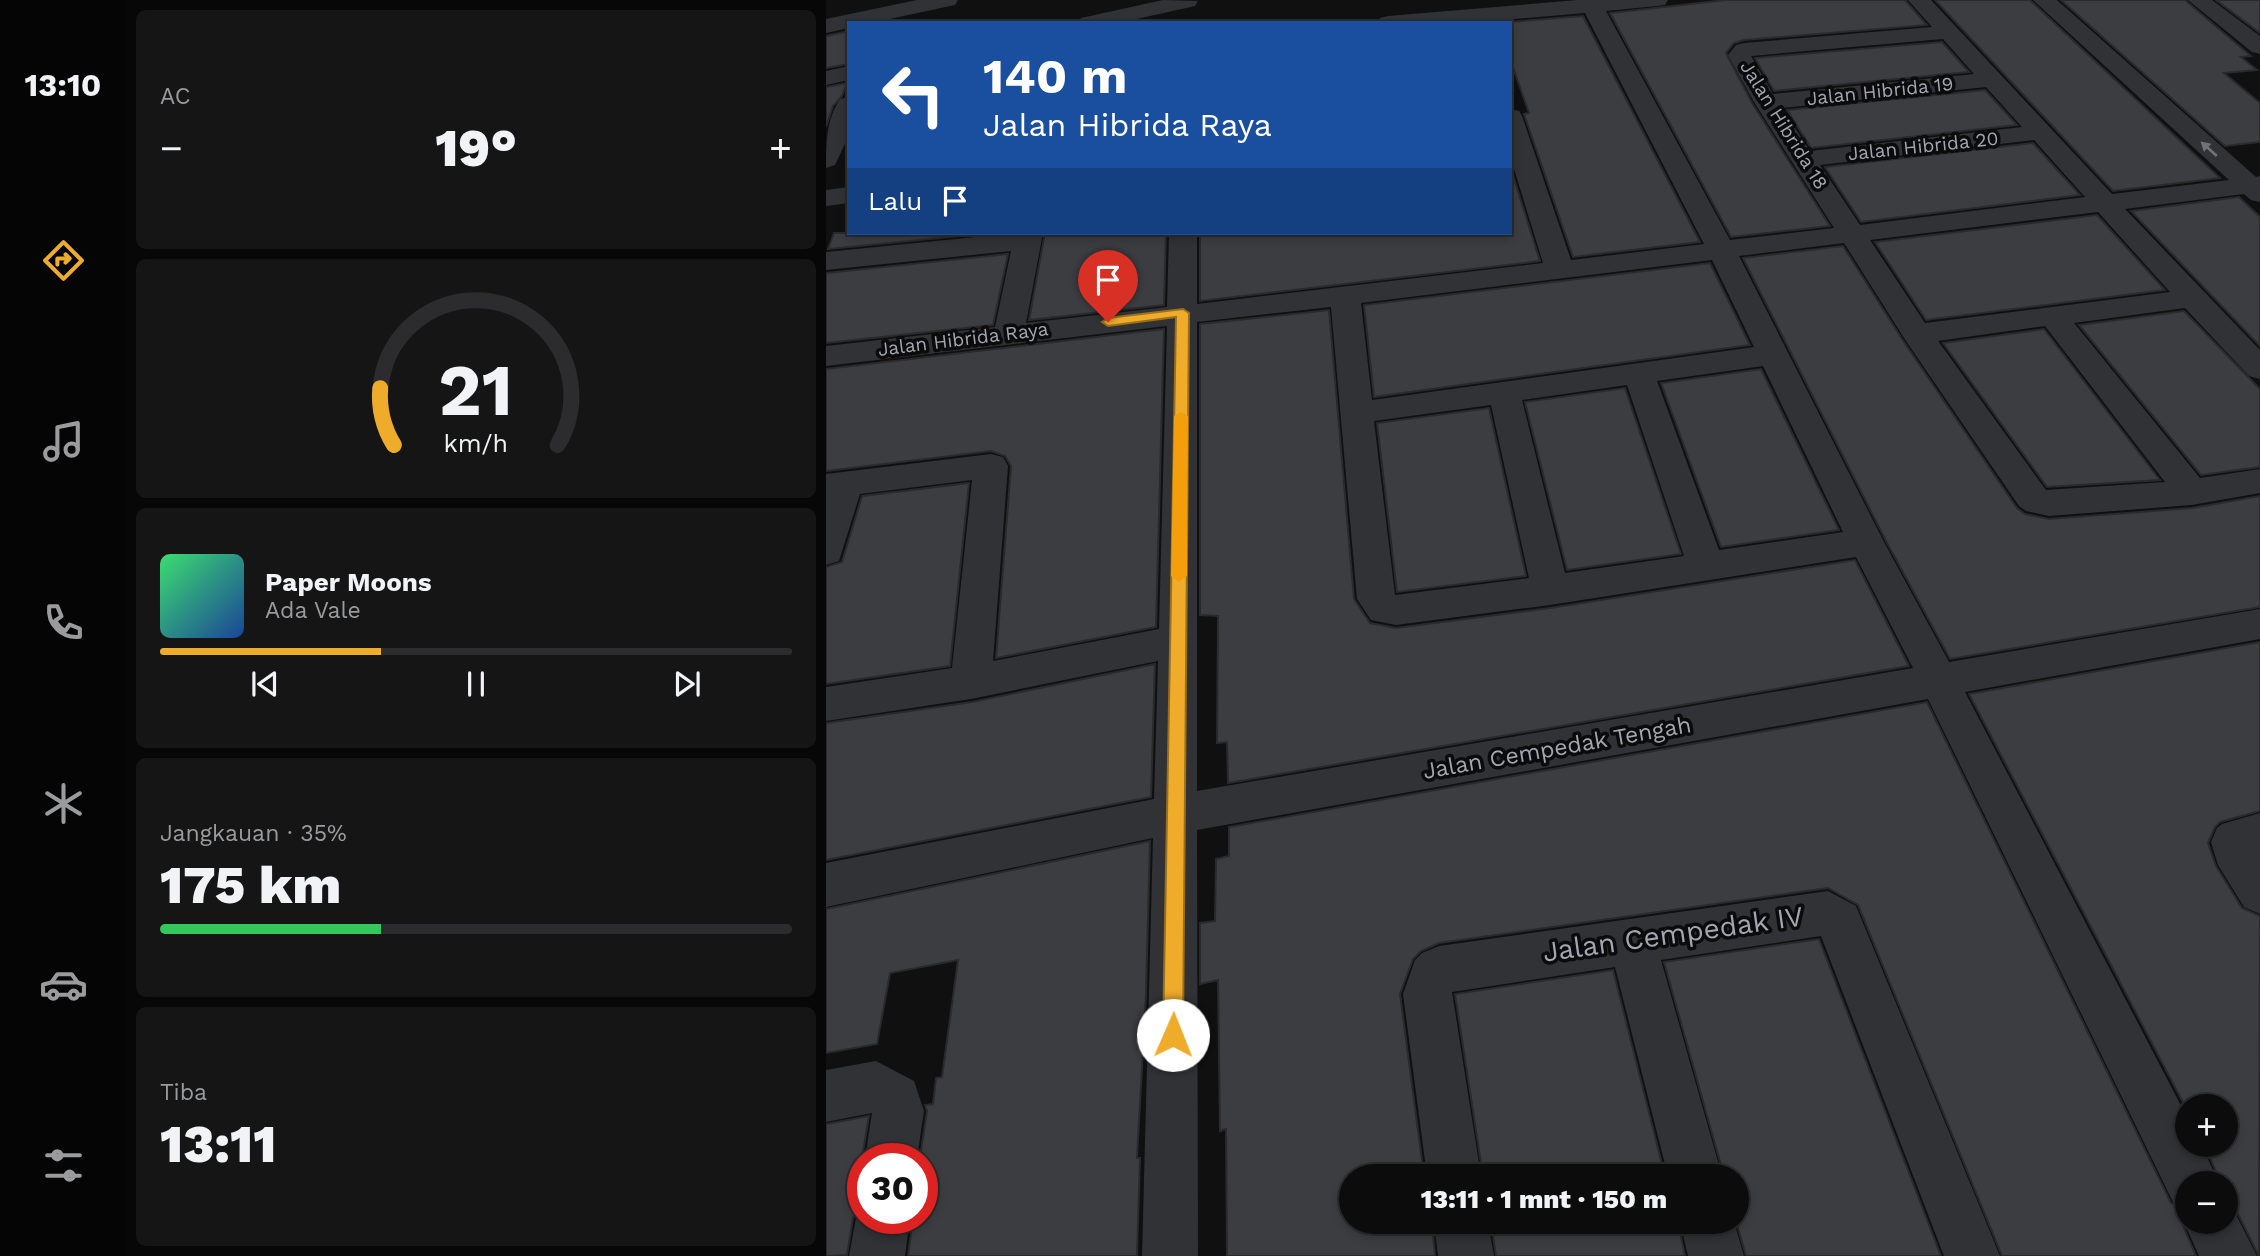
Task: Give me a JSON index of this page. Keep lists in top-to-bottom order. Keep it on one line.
{"streets":{"street":["Jalan Hibrida 19","Jalan Hibrida 18","Jalan Hibrida 20","Jalan Hibrida Raya","Jalan Cempedak Tengah","Jalan Cempedak IV"]},"crossings":[["Jalan Hibrida 19","Jalan Hibrida 18"],["Jalan Hibrida 18","Jalan Hibrida 20"],["Jalan Hibrida 18","Jalan Hibrida Raya"]],"page":{"tabs":"13:10","tile":["AC",["Jangkauan · 35%","175 km"],["Tiba","13:11"]],"turn":["140 m","Jalan Hibrida Raya"],"heat":["−","19°","+"],"then":"Lalu","song":["Paper Moons","Ada Vale"],"map_buttons":["+","−"],"limit":"30","trip":"13:11 · 1 mnt · 150 m","gauge":["21","km/h"]}}
